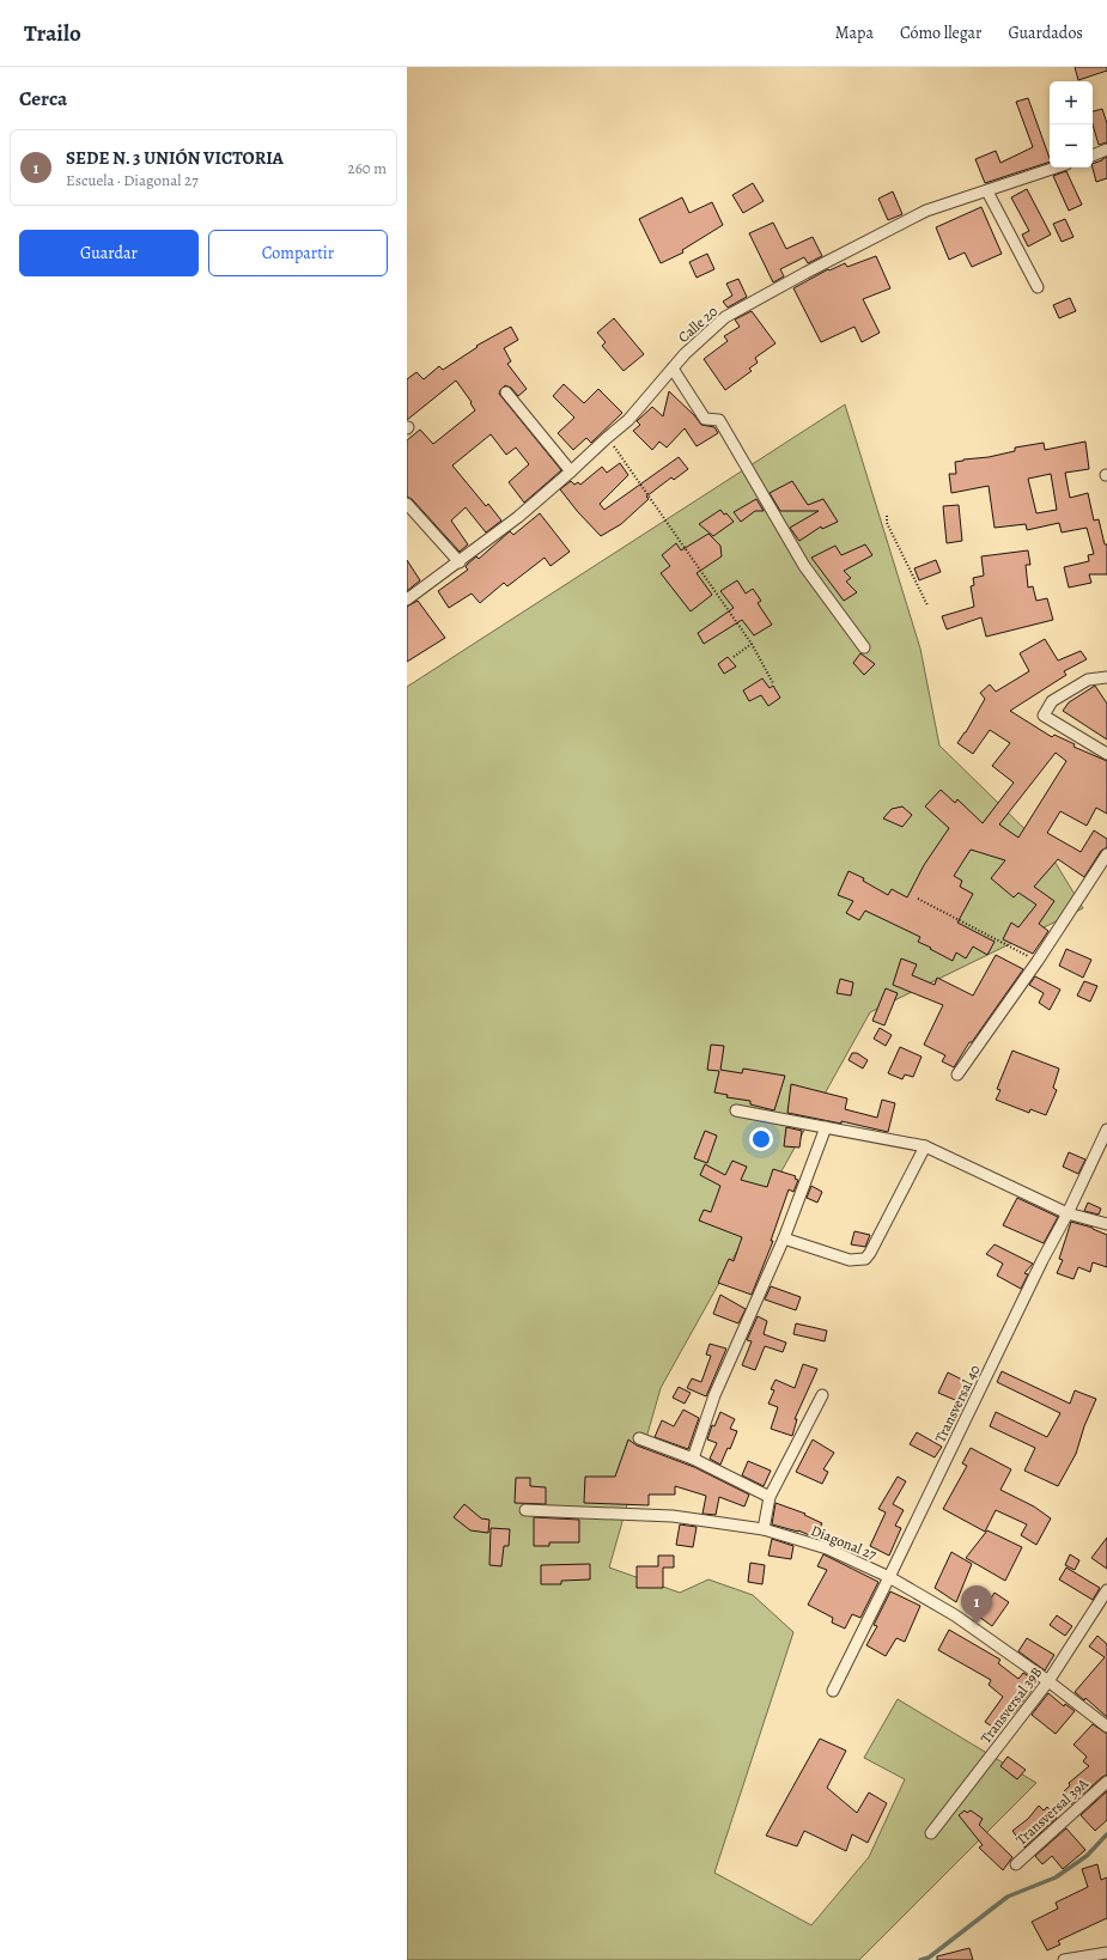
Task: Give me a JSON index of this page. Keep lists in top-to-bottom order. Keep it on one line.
{"streets":{"street":["Calle 20","Transversal 40","Diagonal 27","Transversal 39B","Transversal 39A"]},"crossings":[["Transversal 40","Diagonal 27"],["Diagonal 27","Transversal 39B"]],"page":{"header":"Trailo","nav":["Mapa","Cómo llegar","Guardados"],"heading":"Cerca","map_buttons":["+","−"],"list":[{"mark":"1","name":"SEDE N. 3 UNIÓN VICTORIA","note":"Escuela · Diagonal 27","value":"260 m"}],"buttons":["Guardar","Compartir"],"pins":"1"}}
